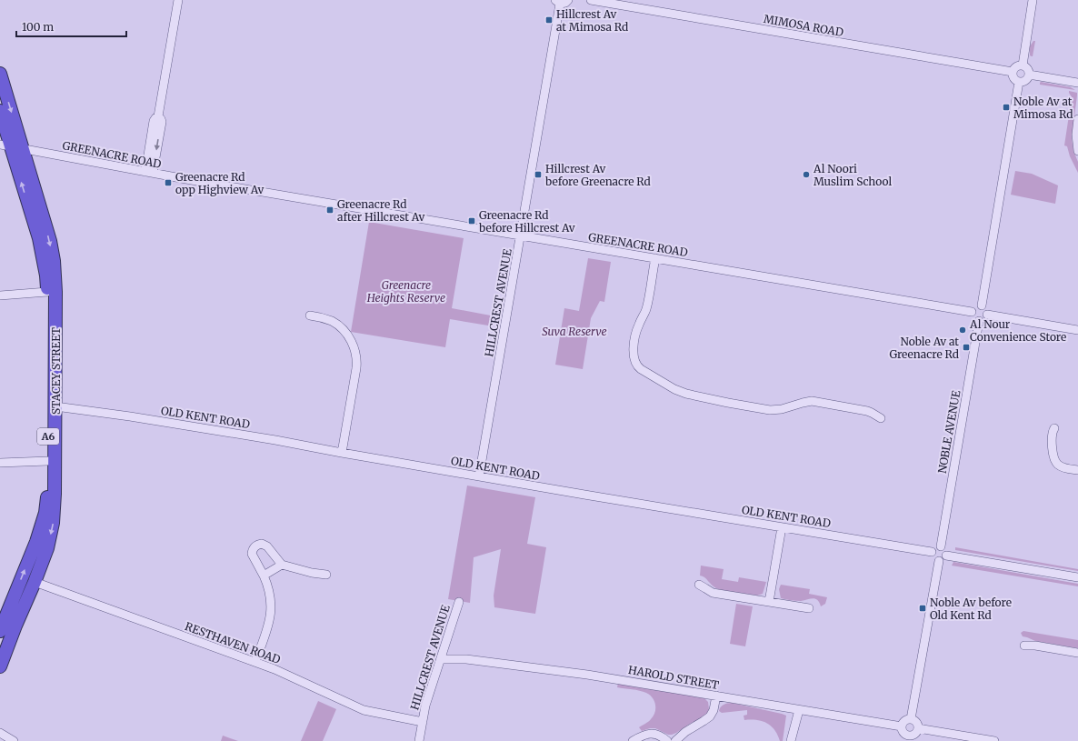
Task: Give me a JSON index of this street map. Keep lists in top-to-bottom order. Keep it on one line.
{"streets":{"highway":["STACEY STREET","A6"],"street":["MIMOSA ROAD","GREENACRE ROAD","HILLCREST AVENUE","OLD KENT ROAD","NOBLE AVENUE","RESTHAVEN ROAD","HAROLD STREET"]},"crossings":[["GREENACRE ROAD","HILLCREST AVENUE"],["GREENACRE ROAD","STACEY STREET"],["GREENACRE ROAD","NOBLE AVENUE"],["HILLCREST AVENUE","OLD KENT ROAD"],["HILLCREST AVENUE","RESTHAVEN ROAD"],["HILLCREST AVENUE","HAROLD STREET"],["STACEY STREET","OLD KENT ROAD"],["STACEY STREET","RESTHAVEN ROAD"],["OLD KENT ROAD","NOBLE AVENUE"]],"parks":["Greenacre Heights Reserve","Suva Reserve"],"places":{"transit":["Hillcrest Av at Mimosa Rd","Noble Av at Mimosa Rd","Hillcrest Av before Greenacre Rd","Greenacre Rd opp Highview Av","Greenacre Rd after Hillcrest Av","Greenacre Rd before Hillcrest Av","Noble Av at Greenacre Rd","Noble Av before Old Kent Rd"],"other":["Al Noori Muslim School","Al Nour Convenience Store"]},"scale_bar":"100 m"}
